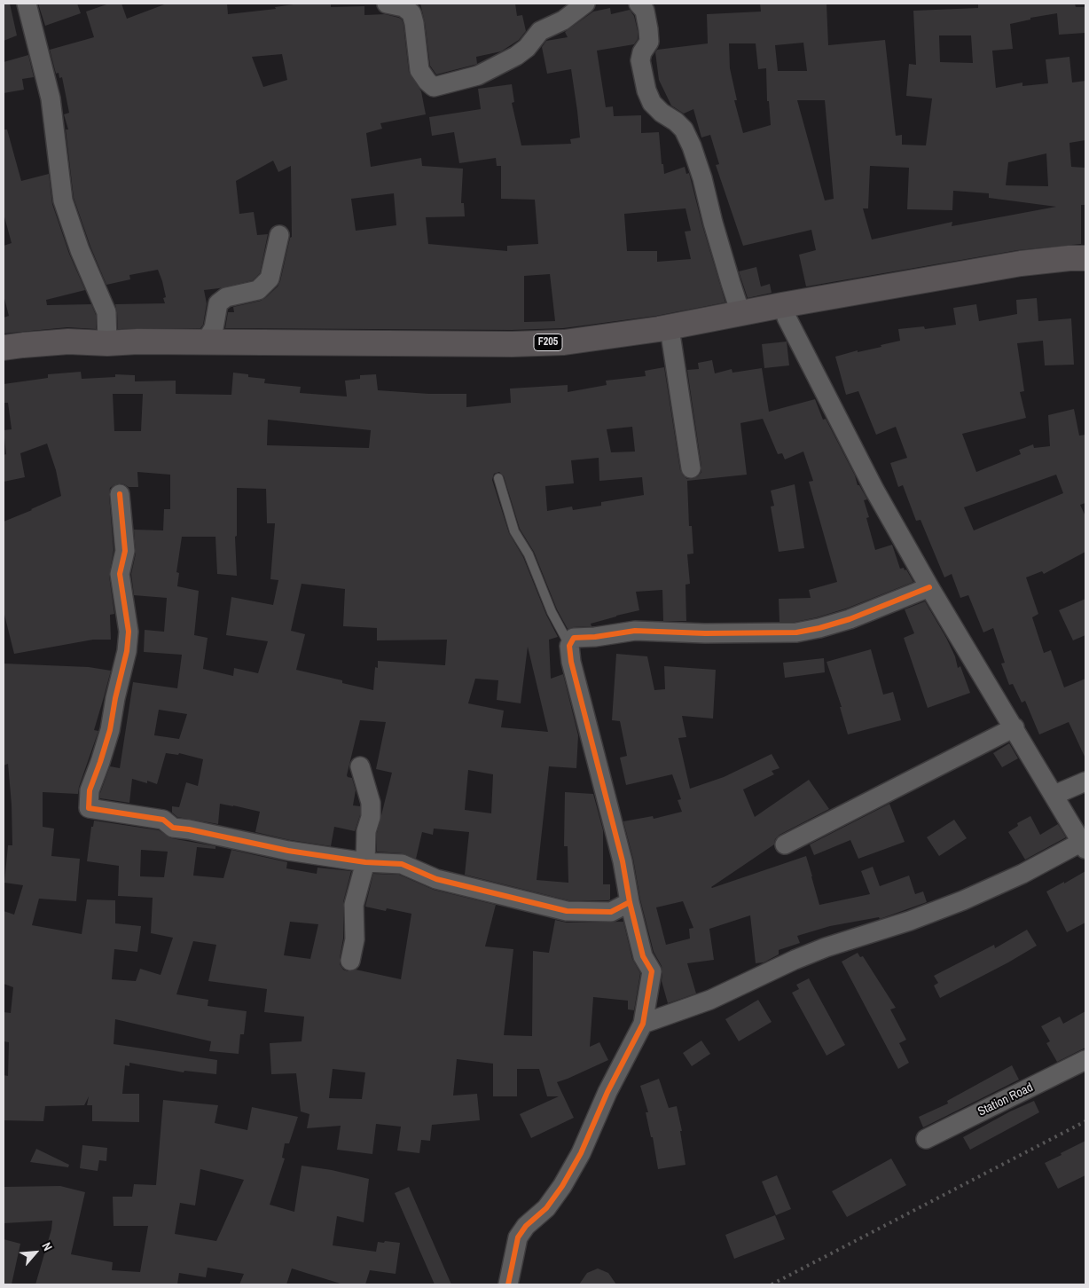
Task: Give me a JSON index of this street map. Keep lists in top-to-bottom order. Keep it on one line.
{"streets":{"main road":["F205"],"street":["Station Road"]},"north":"top right"}
